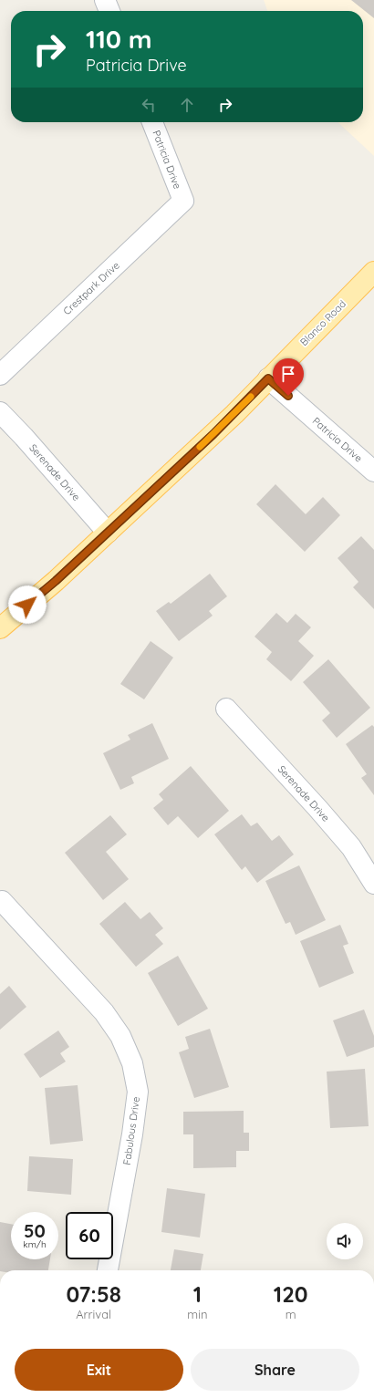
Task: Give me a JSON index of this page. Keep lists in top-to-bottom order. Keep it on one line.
{"streets":{"main road":["Blanco Road"],"street":["Patricia Drive","Crestpark Drive","Serenade Drive","Fabulous Drive"]},"crossings":[["Patricia Drive","Crestpark Drive"],["Patricia Drive","Blanco Road"],["Blanco Road","Serenade Drive"]],"page":{"turn":["110 m","Patricia Drive"],"speed":"50 km/h","limit":"60","eta":["07:58","Arrival","1","min","120","m"],"buttons":["Exit","Share"]}}
